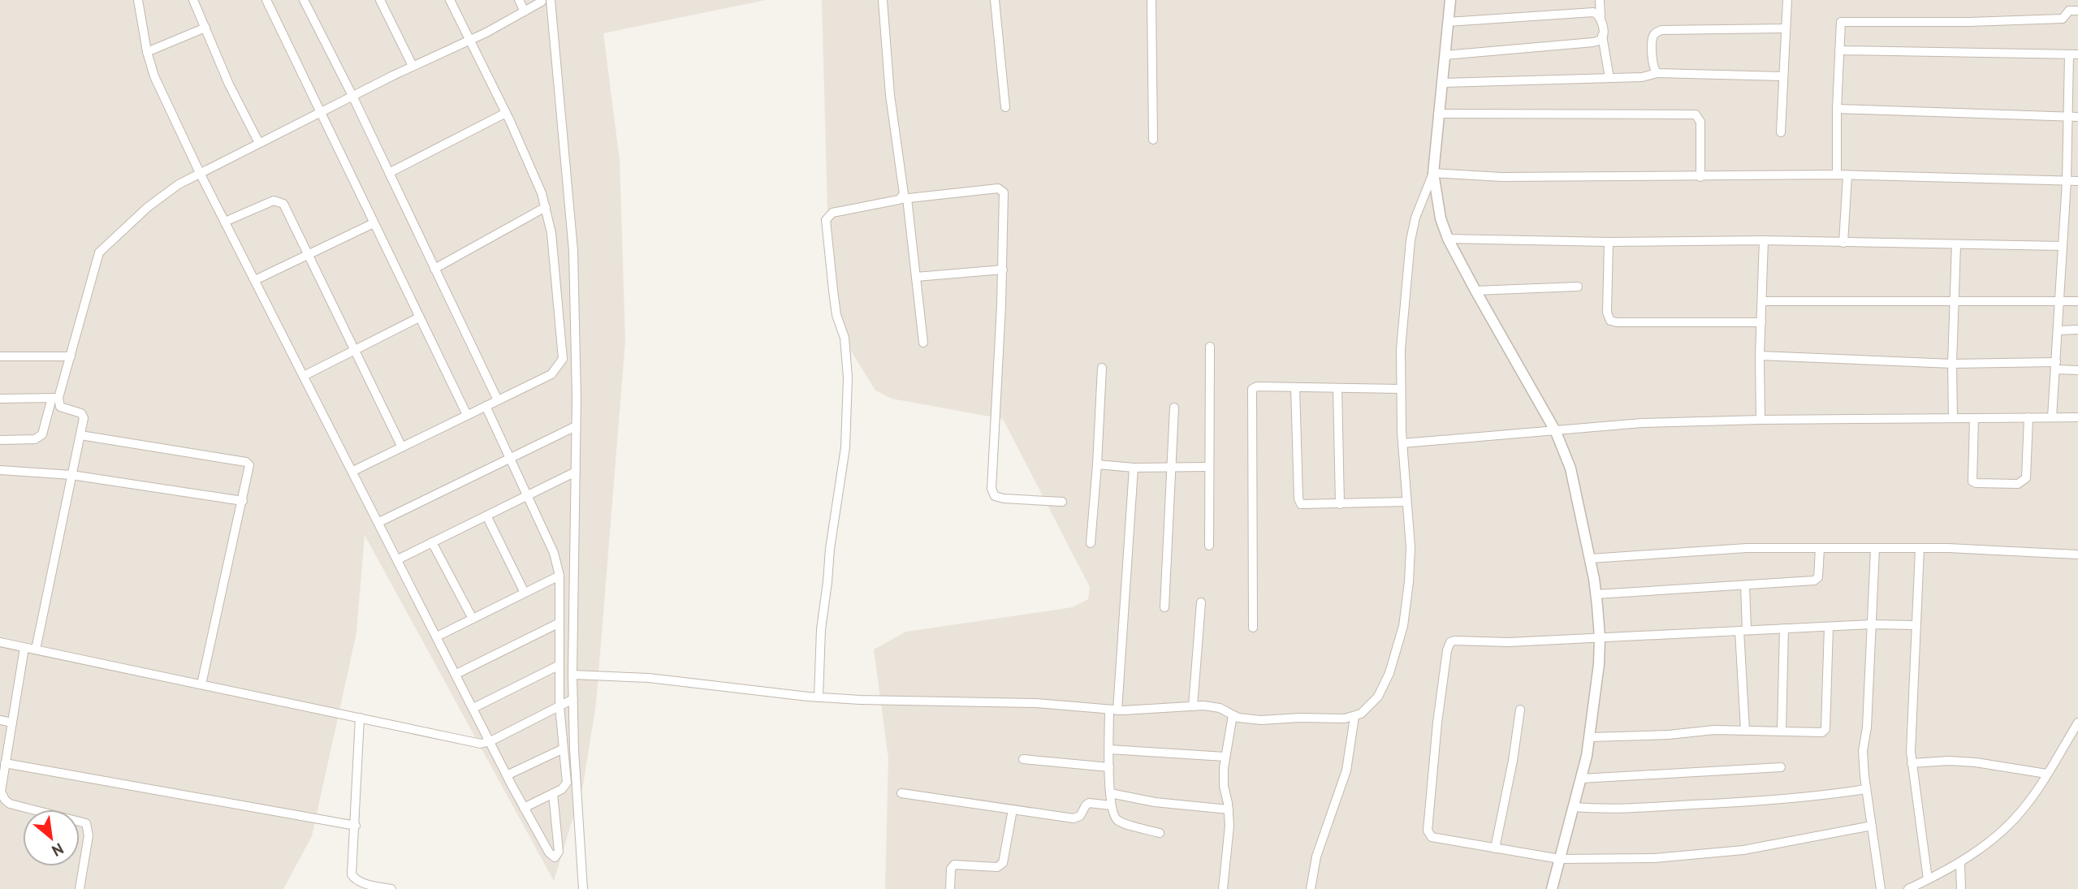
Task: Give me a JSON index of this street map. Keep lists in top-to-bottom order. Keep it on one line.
{"north":"bottom right"}
